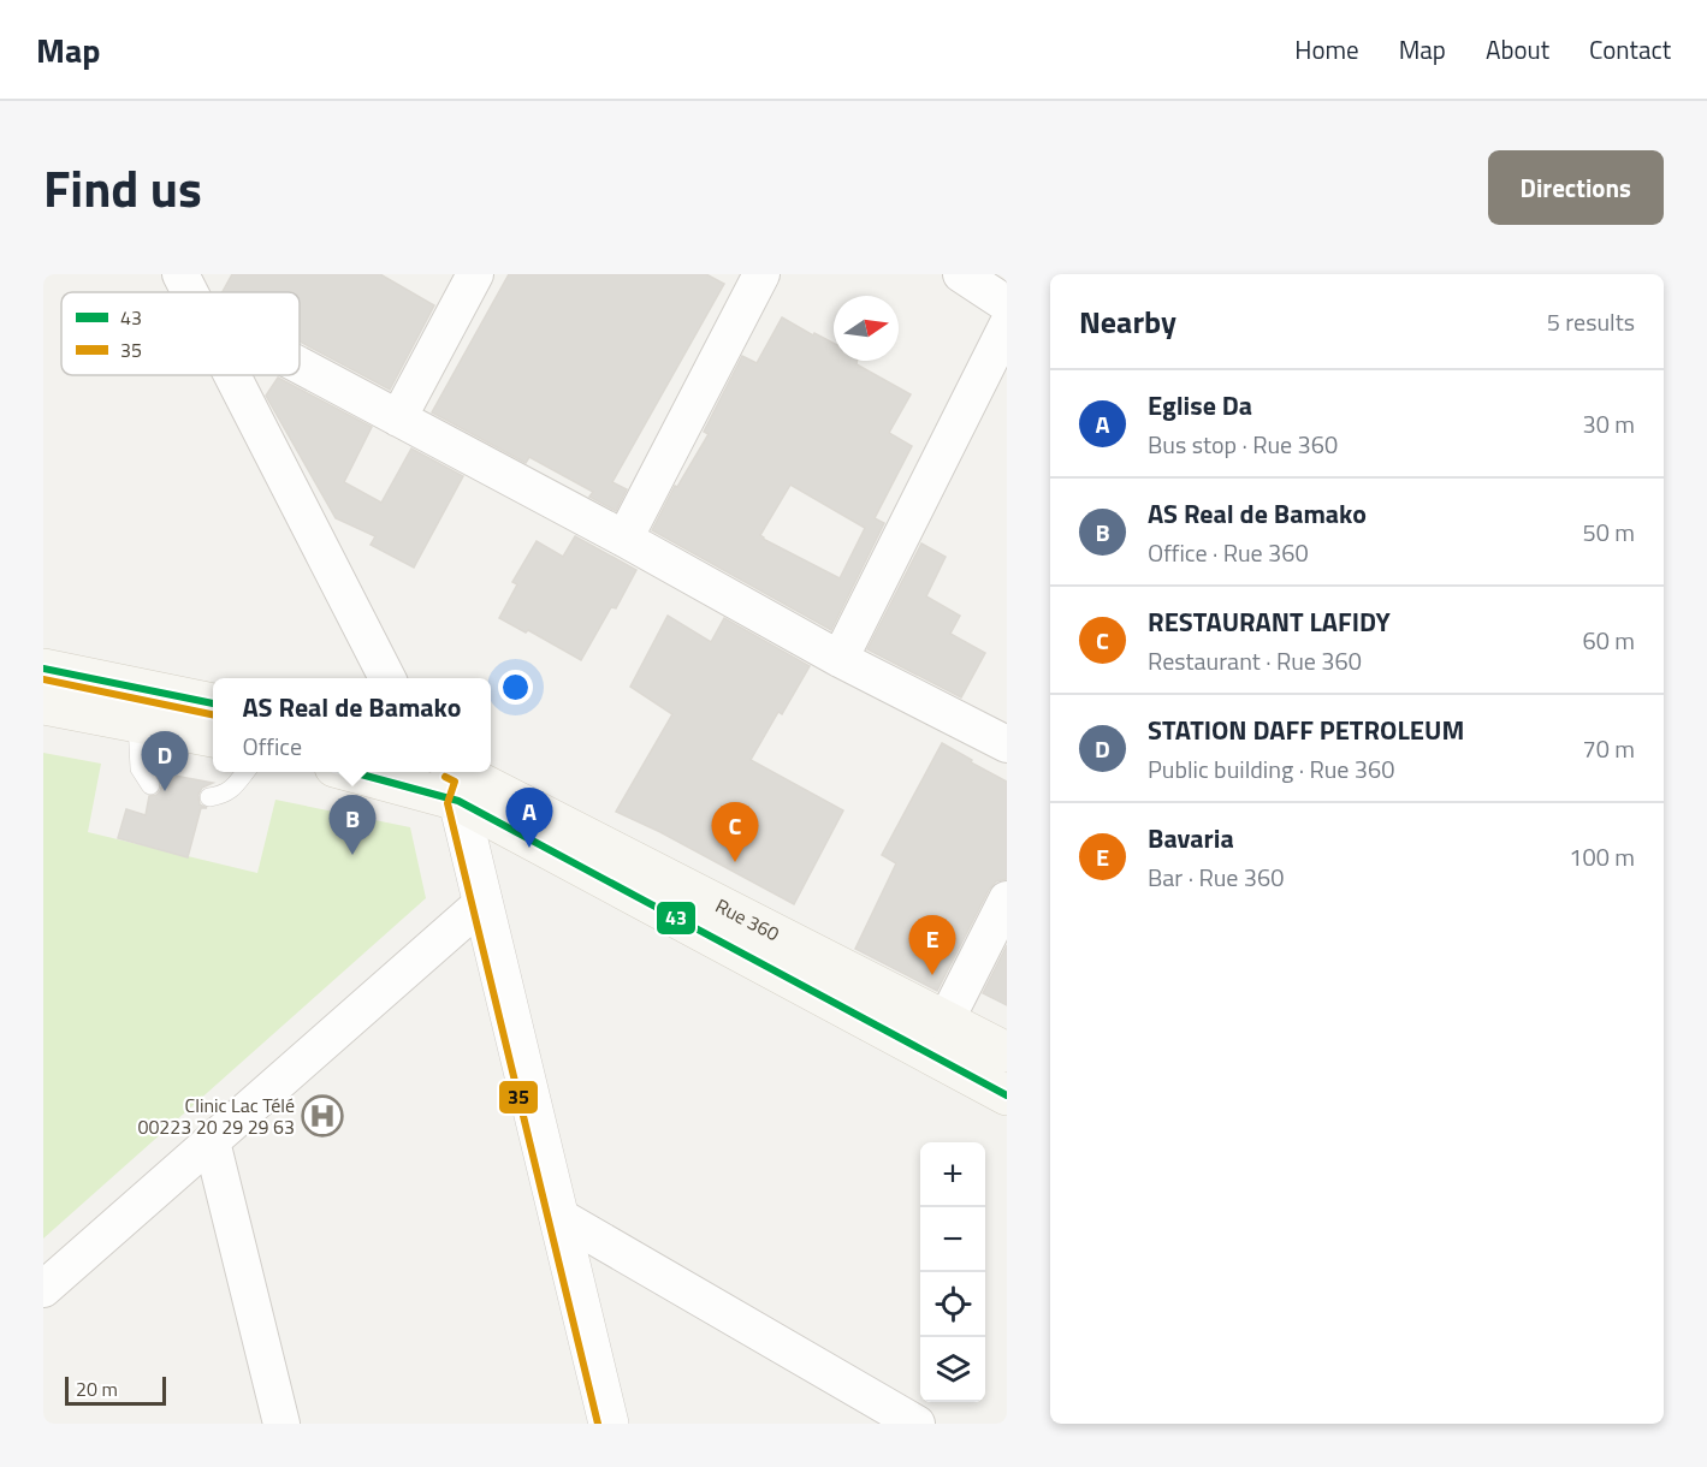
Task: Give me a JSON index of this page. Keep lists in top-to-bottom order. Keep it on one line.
{"streets":{"main road":["Rue 360"]},"places":{"hospital":["Clinic Lac Télé 00223 20 29 29 63"]},"lines":["transit line 43","transit line 35"],"legend":["43","35"],"scale_bar":"20 m","north":"right","page":{"header":"Map","nav":["Home","Map","About","Contact"],"title":"Find us","buttons":"Directions","heading":["Nearby","5 results"],"list":[{"mark":"A","name":"Eglise Da","note":"Bus stop · Rue 360","value":"30 m"},{"mark":"B","name":"AS Real de Bamako","note":"Office · Rue 360","value":"50 m"},{"mark":"C","name":"RESTAURANT LAFIDY","note":"Restaurant · Rue 360","value":"60 m"},{"mark":"D","name":"STATION DAFF PETROLEUM","note":"Public building · Rue 360","value":"70 m"},{"mark":"E","name":"Bavaria","note":"Bar · Rue 360","value":"100 m"}],"popup":["AS Real de Bamako","Office"],"pins":["D","A","B","C","E"],"map_buttons":["+","−"],"scale":"20 m"}}
